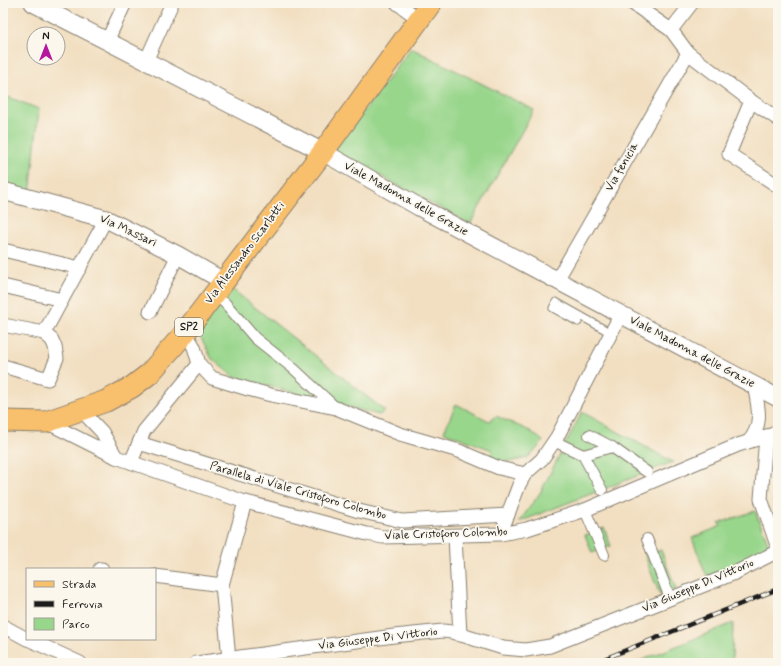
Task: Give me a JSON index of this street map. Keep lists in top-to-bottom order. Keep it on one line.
{"streets":{"main road":["Via Alessandro Scarlatti","SP2"],"street":["Via fenicia","Viale Madonna delle Grazie","Via Massari","Parallela di Viale Cristoforo Colombo","Viale Cristoforo Colombo","Via Giuseppe Di Vittorio"]},"crossings":[["Via fenicia","Viale Madonna delle Grazie"],["Viale Madonna delle Grazie","Via Alessandro Scarlatti"],["Via Massari","Via Alessandro Scarlatti"],["Via Alessandro Scarlatti","Viale Cristoforo Colombo"]],"legend":["Strada","Ferrovia","Parco"],"north":"top"}
